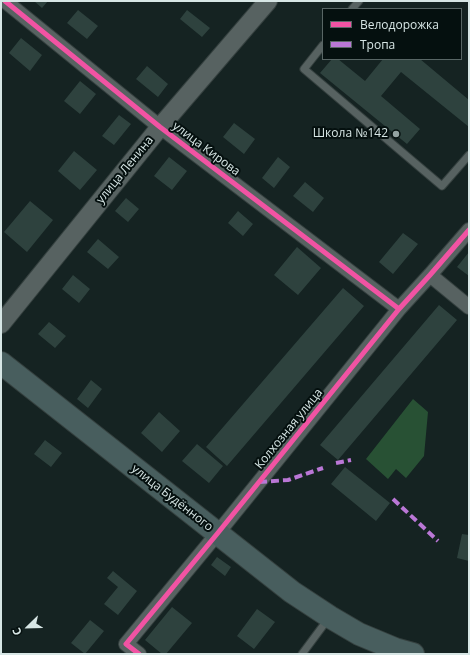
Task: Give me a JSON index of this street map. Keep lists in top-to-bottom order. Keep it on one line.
{"streets":{"main road":["улица Будённого"],"street":["улица Кирова","улица Ленина","Колхозная улица"]},"crossings":[["улица Кирова","улица Ленина"],["улица Кирова","Колхозная улица"],["Колхозная улица","улица Будённого"]],"places":["Школа №142"],"legend":["Велодорожка","Тропа"],"north":"bottom left"}
